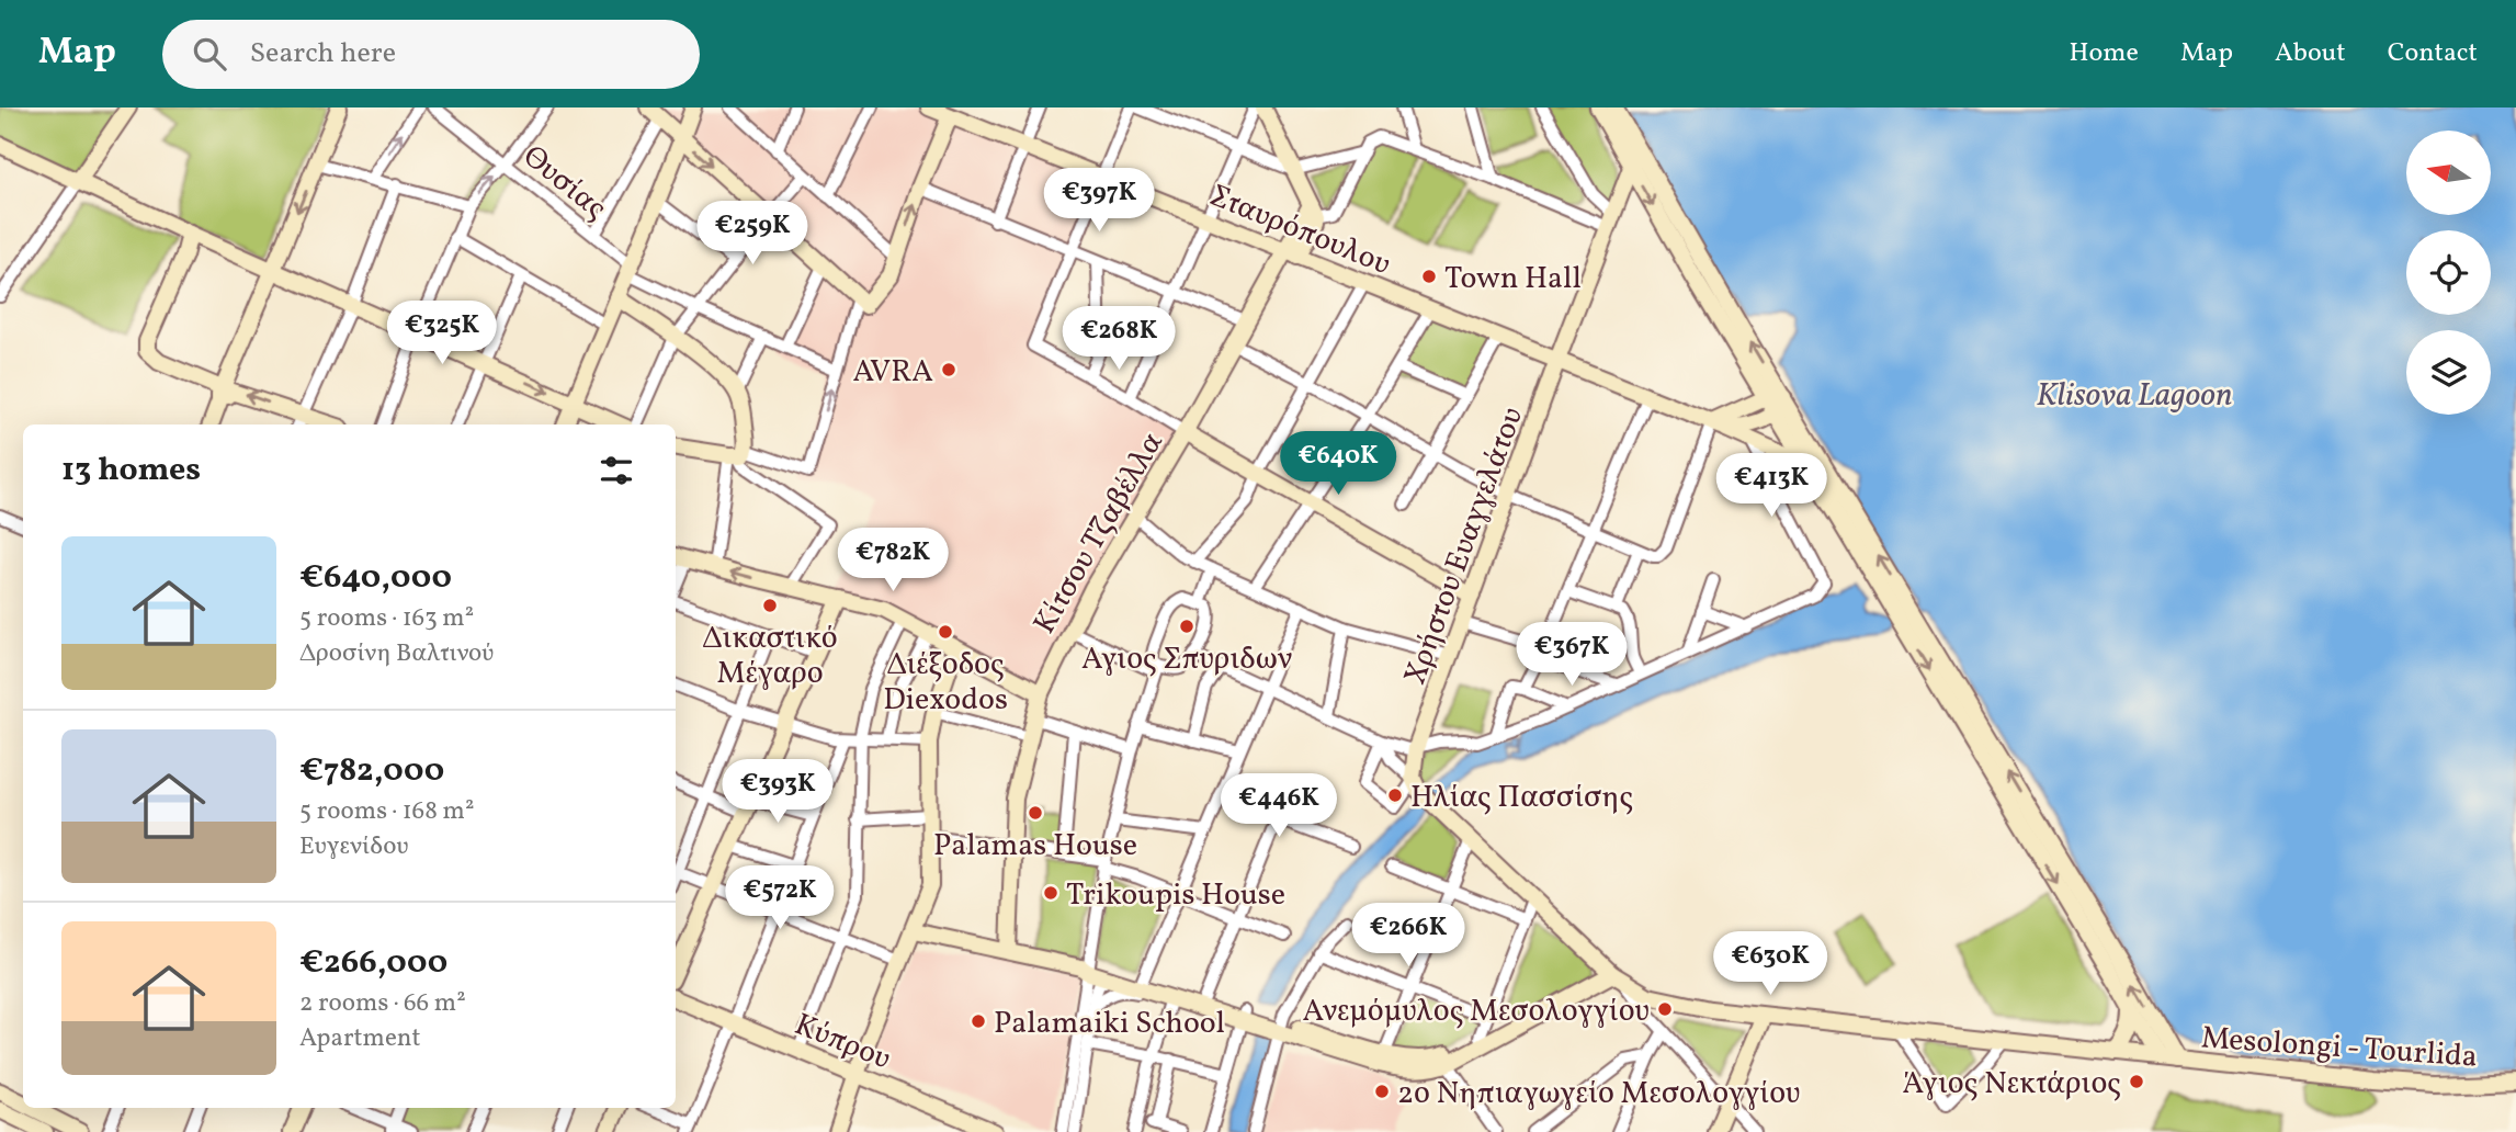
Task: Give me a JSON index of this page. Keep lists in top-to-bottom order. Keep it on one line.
{"streets":{"street":["Θυσίας","Σταυρόπουλου","Κίτσου Τζαβέλλα","Χρήστου Ευαγγελάτου","Κύπρου","Mesolongi - Tourlida"]},"crossings":[["Σταυρόπουλου","Κίτσου Τζαβέλλα"],["Σταυρόπουλου","Χρήστου Ευαγγελάτου"],["Χρήστου Ευαγγελάτου","Mesolongi - Tourlida"]],"water":["Klisova Lagoon"],"places":["Town Hall","AVRA","Δικαστικό Μέγαρο","Αγιος Σπυριδων","Διέξοδος Diexodos","Ηλίας Πασσίσης","Palamas House","Trikoupis House","Ανεμόμυλος Μεσολογγίου","Palamaiki School","Άγιος Νεκτάριος","2ο Νηπιαγωγείο Μεσολογγίου"],"north":"left","page":{"header":"Map","search":"Search here","nav":["Home","Map","About","Contact"],"price":["€397K","€259K","€325K","€268K","€640K","€413K","€782K","€367K","€393K","€446K","€572K","€266K","€630K"],"heading":"13 homes","list":[{"name":"€640,000","note":"5 rooms · 163 m² · Δροσίνη Βαλτινού"},{"name":"€782,000","note":"5 rooms · 168 m² · Ευγενίδου"},{"name":"€266,000","note":"2 rooms · 66 m² · Apartment"}]}}
